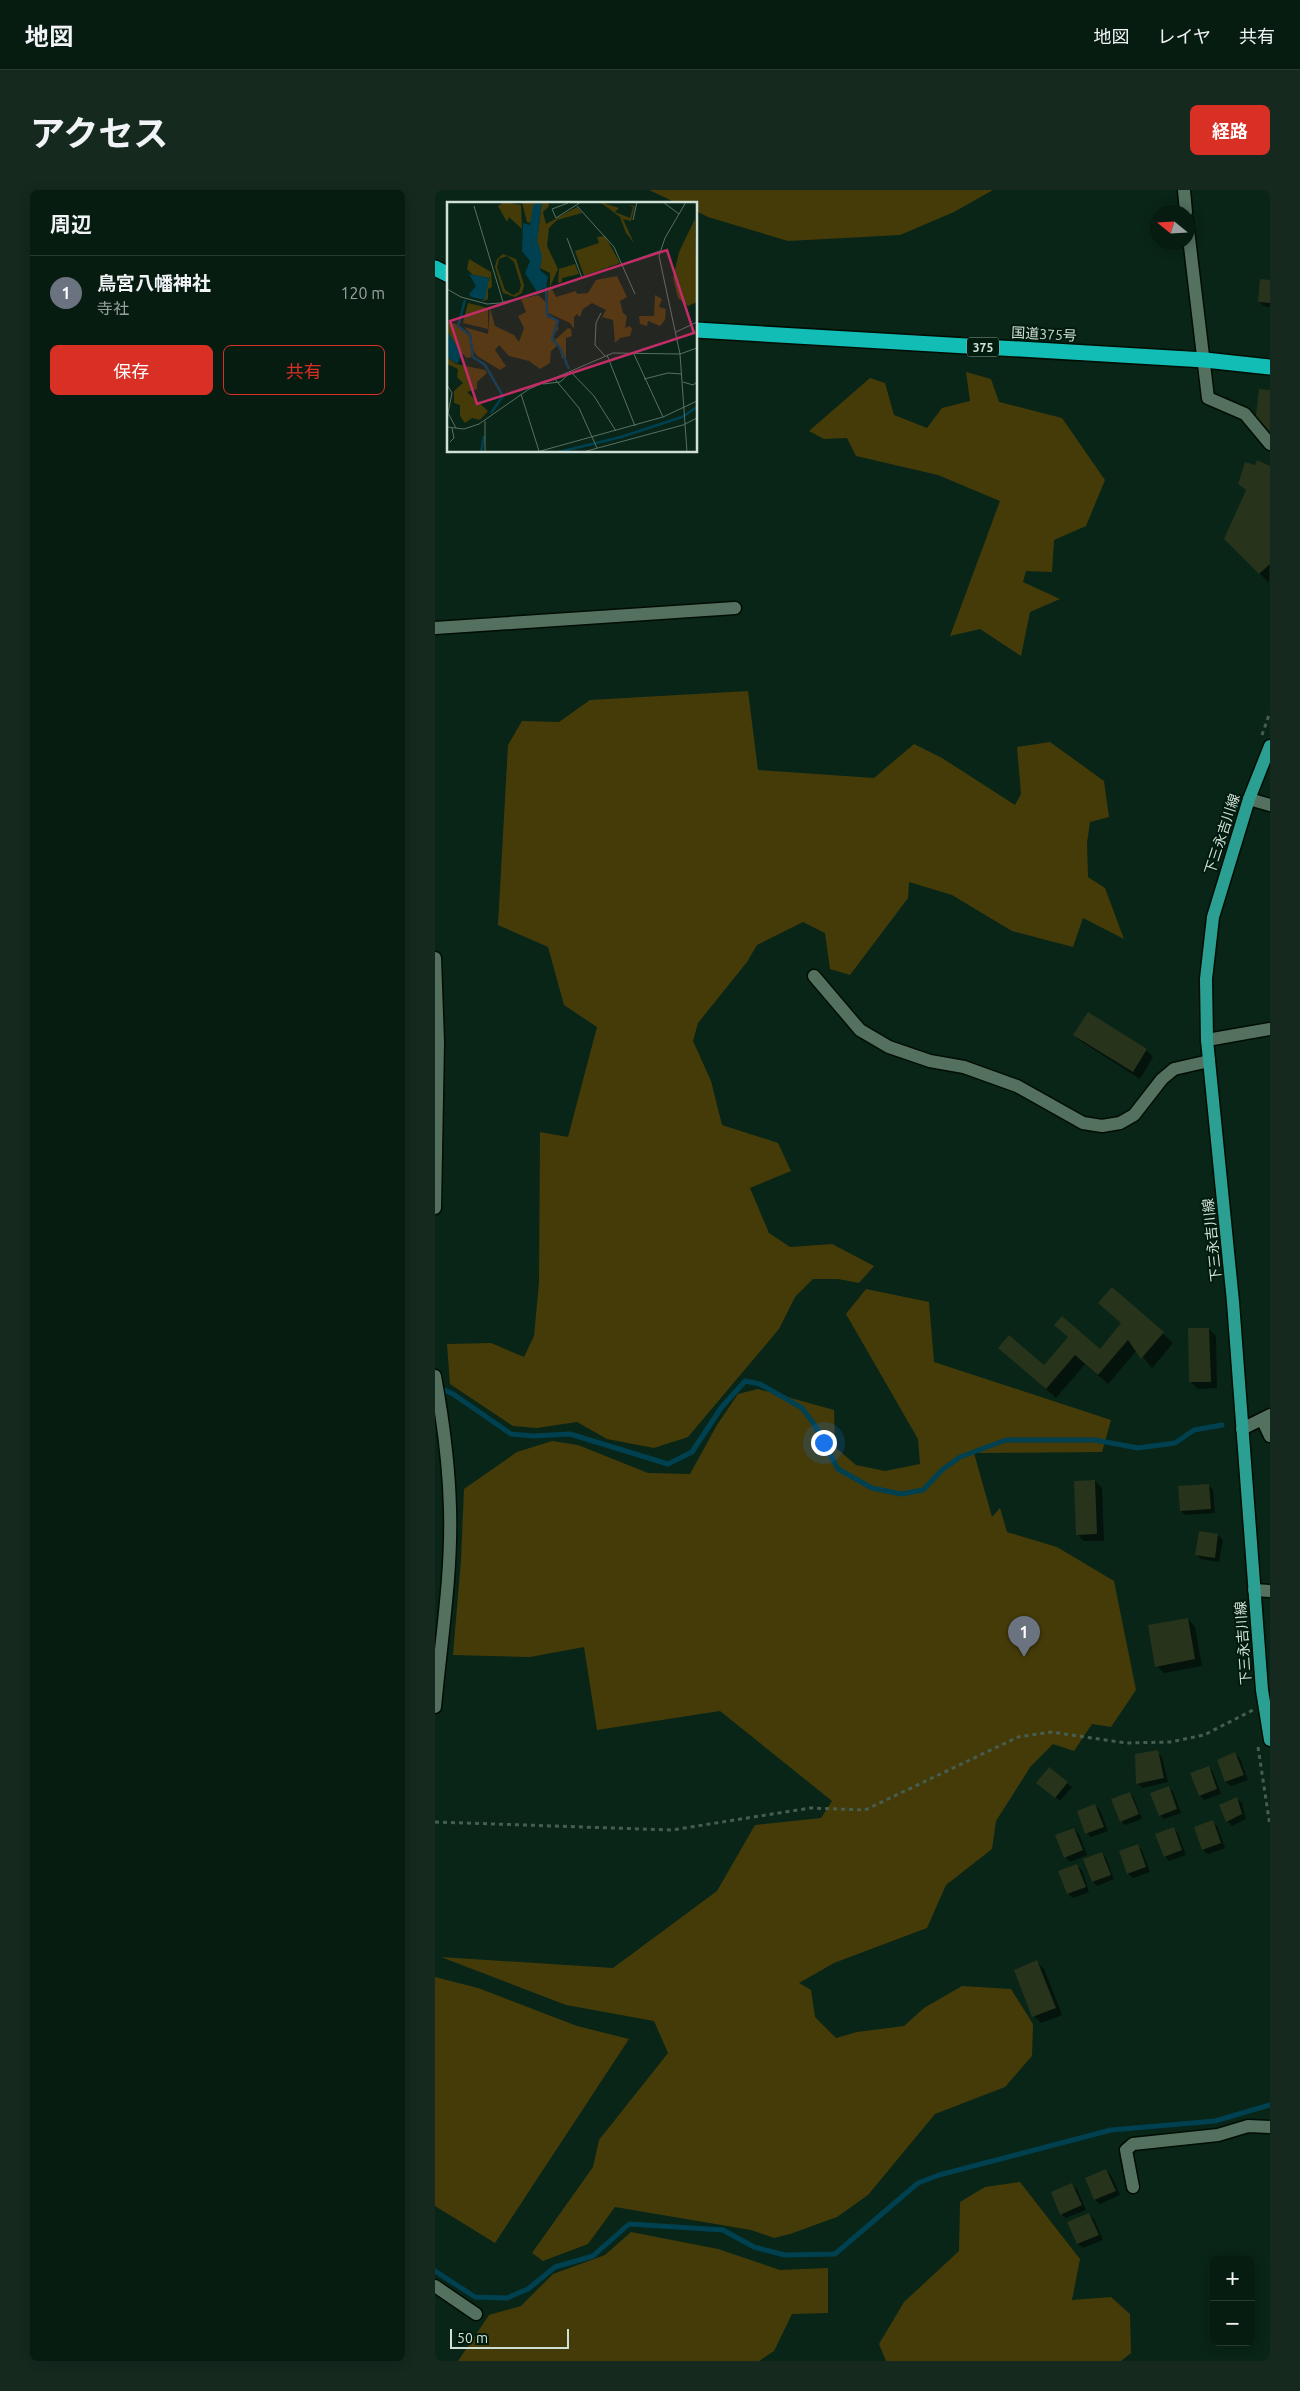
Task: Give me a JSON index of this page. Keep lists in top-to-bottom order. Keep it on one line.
{"streets":{"highway":["国道375号","375"],"main road":["下三永吉川線"]},"scale_bar":"50 m","north":"left","page":{"header":"地図","nav":["地図","レイヤ","共有"],"title":"アクセス","buttons":["経路",["保存","共有"]],"heading":"周辺","list":[{"mark":"1","name":"鳥宮八幡神社","note":"寺社","value":"120 m"}],"pins":"1","map_buttons":["+","−"],"scale":"50 m"}}
